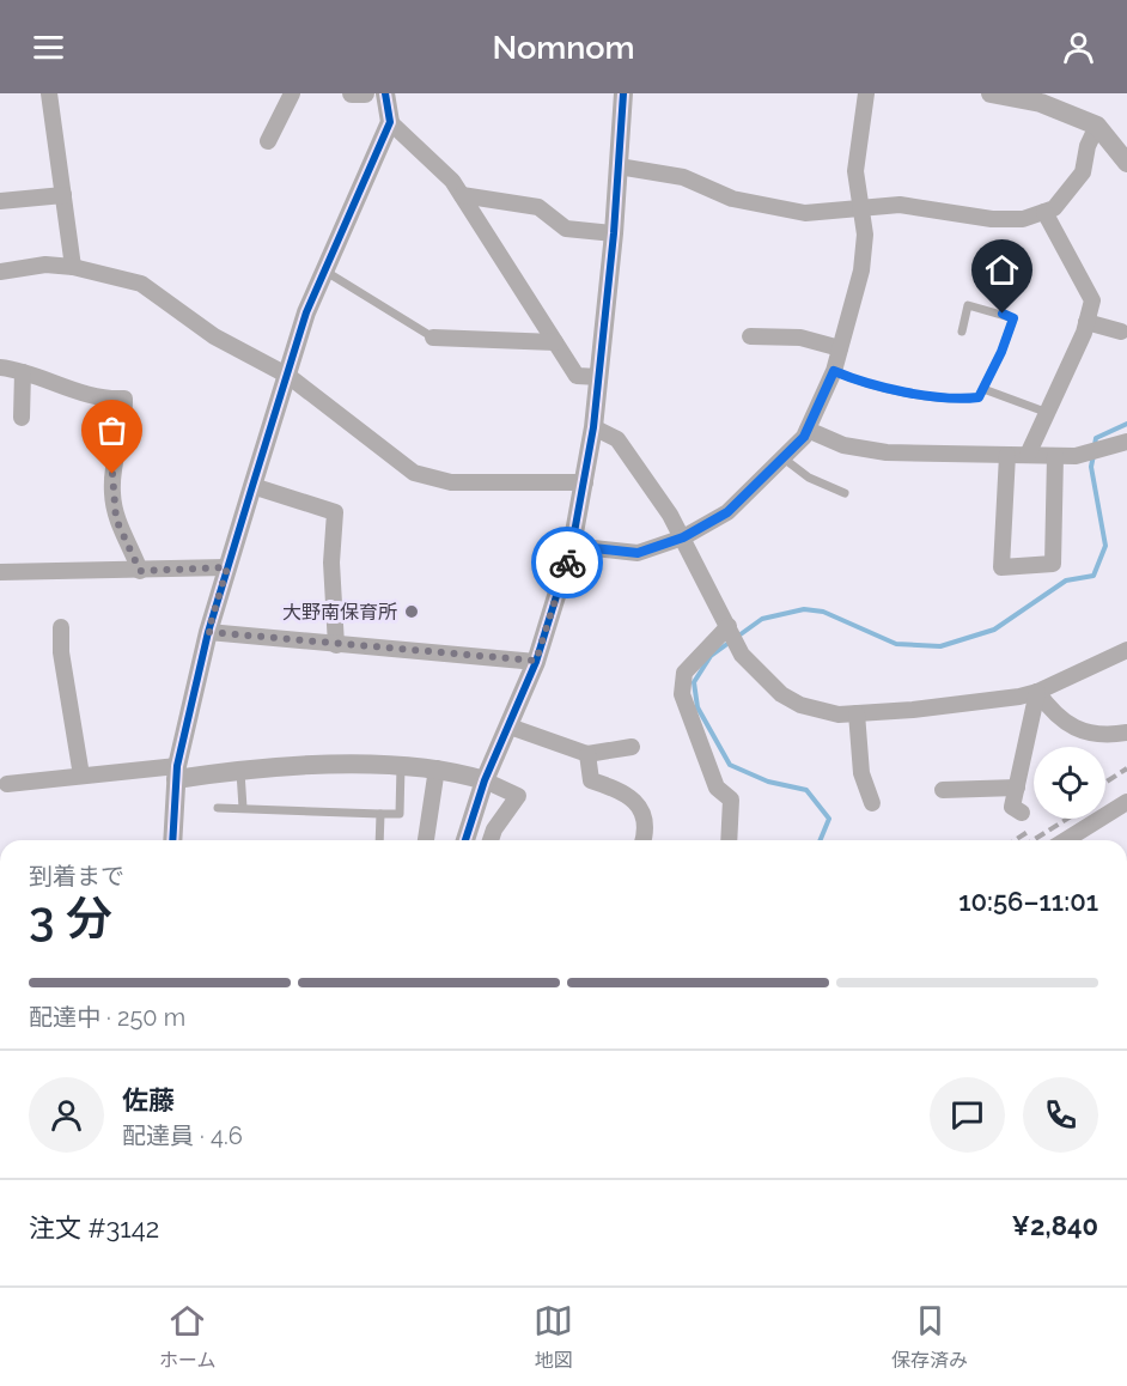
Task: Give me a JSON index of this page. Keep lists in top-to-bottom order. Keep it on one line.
{"places":["大野南保育所"],"page":{"header":"Nomnom","heading":["3 分","到着まで","10:56–11:01"],"panel":["佐藤","配達員 · 4.6","注文 #3142","¥2,840"],"bar":"配達中 · 250 m","tabs":["ホーム","地図","保存済み"]}}
